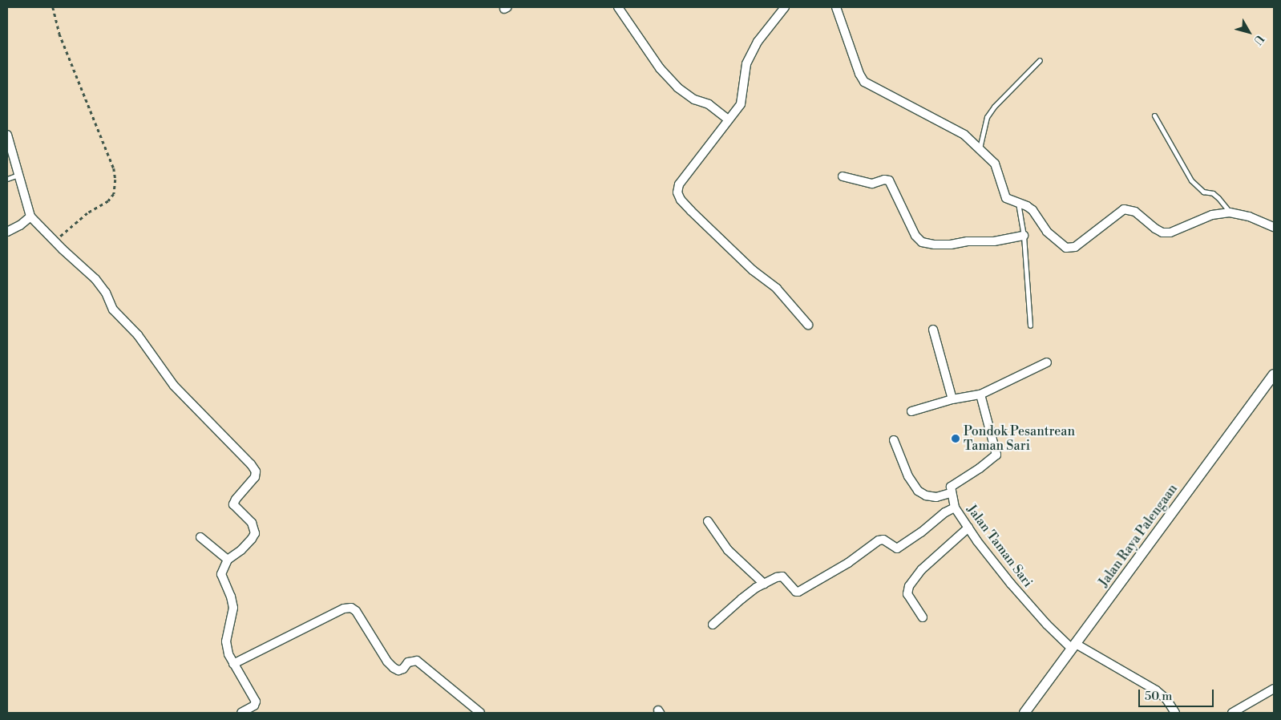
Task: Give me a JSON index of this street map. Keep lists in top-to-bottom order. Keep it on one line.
{"streets":{"street":["Jalan Raya Palengaan","Jalan Taman Sari"]},"crossings":[["Jalan Raya Palengaan","Jalan Taman Sari"]],"places":["Pondok Pesantrean Taman Sari"],"scale_bar":"50 m","north":"bottom right"}
